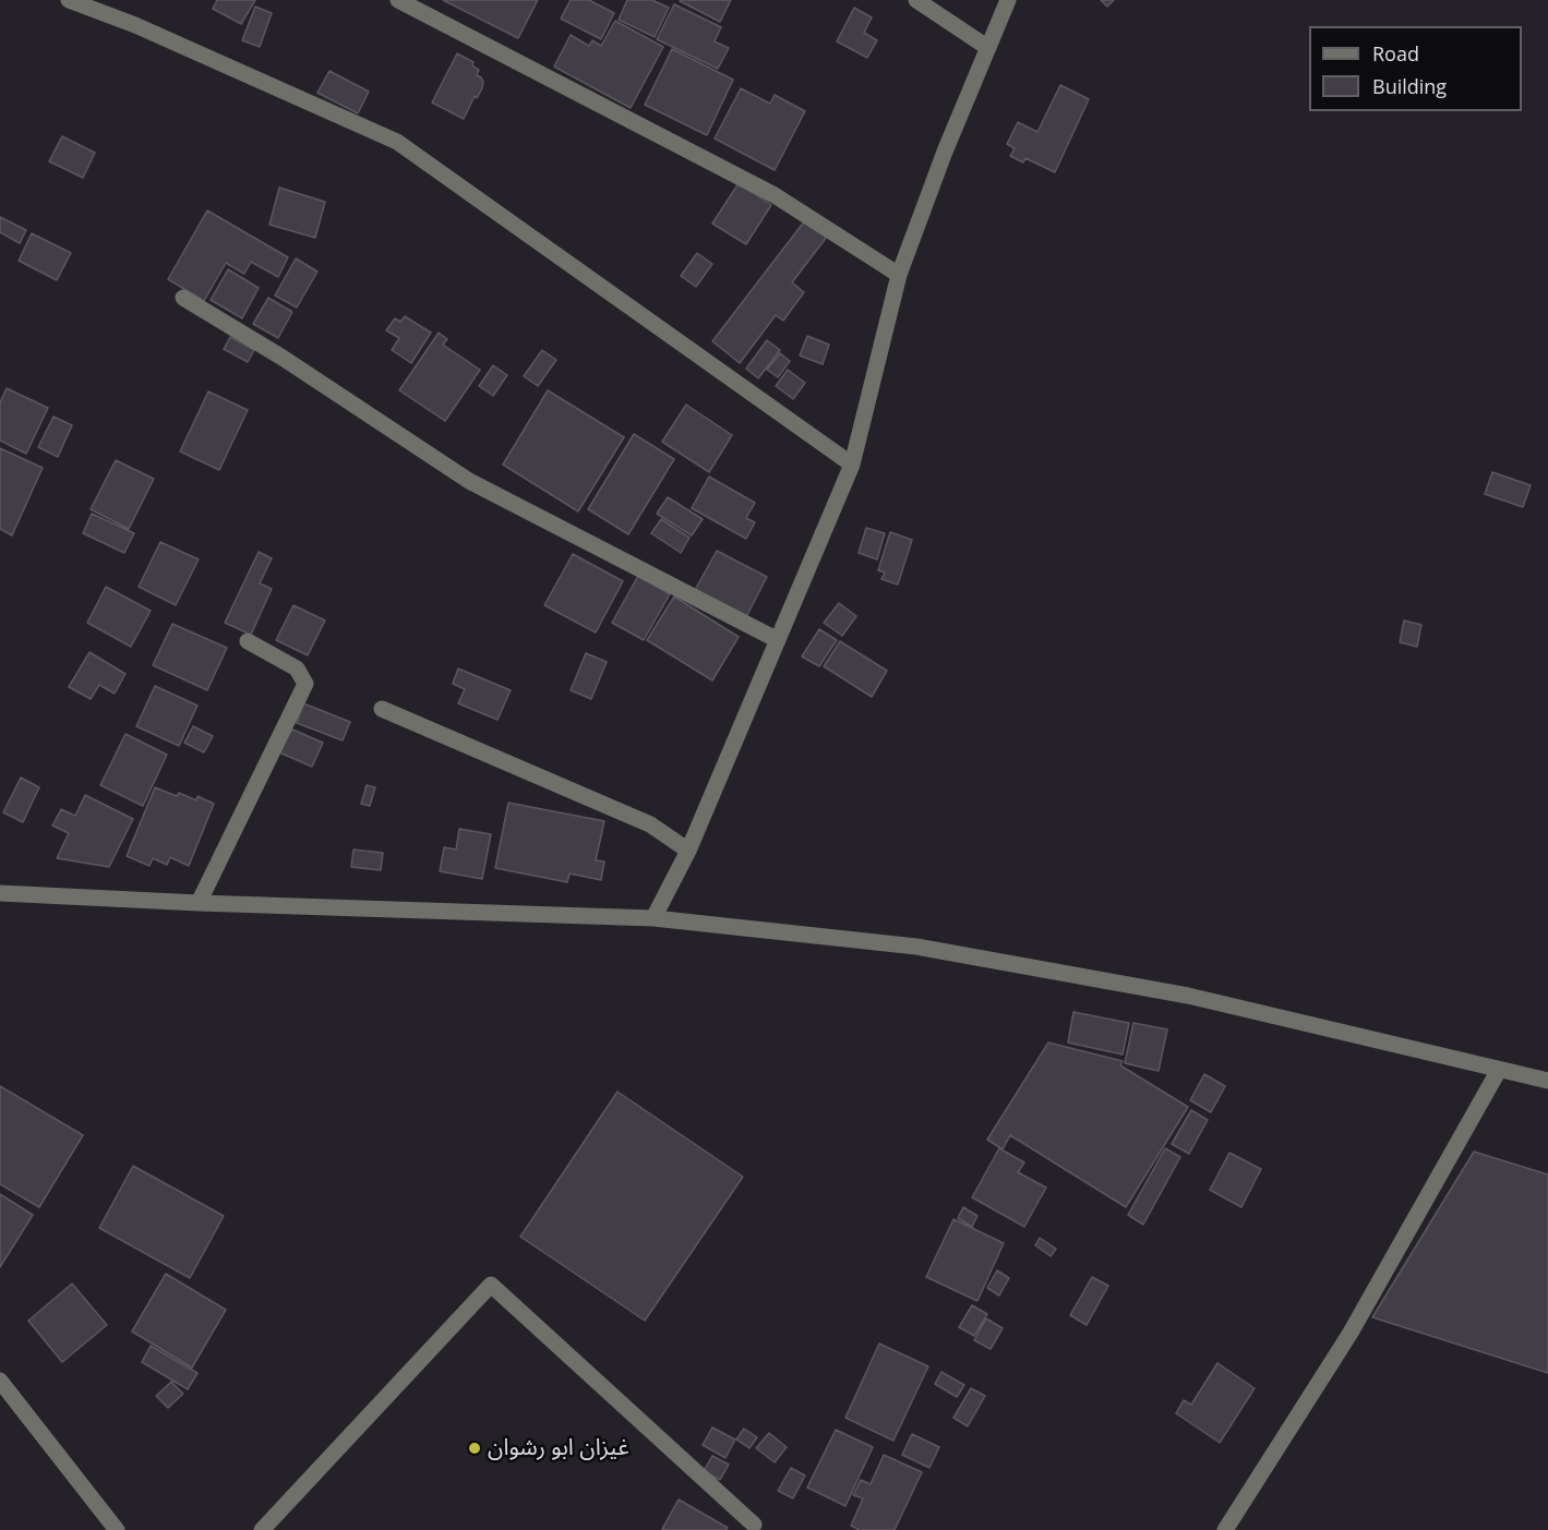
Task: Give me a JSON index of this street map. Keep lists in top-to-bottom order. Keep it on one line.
{"places":["غيزان ابو رشوان"],"legend":["Road","Building"]}
